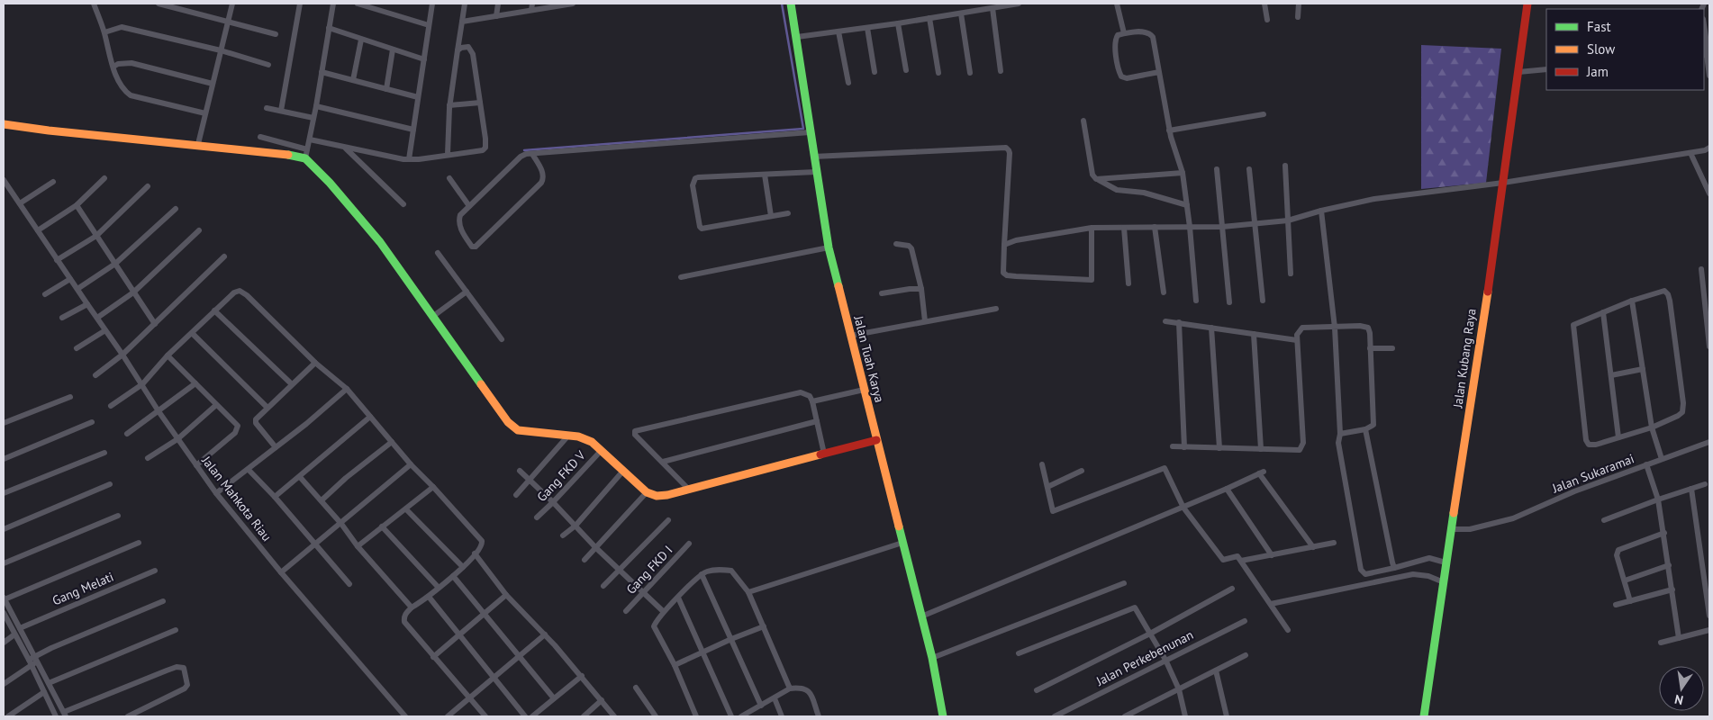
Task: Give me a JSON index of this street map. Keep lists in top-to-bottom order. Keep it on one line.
{"streets":{"main road":["Jalan Kubang Raya","Jalan Tuah Karya"],"street":["Jalan Sukaramai","Gang FKD V","Jalan Mahkota Riau","Gang FKD I","Gang Melati","Jalan Perkebenunan"]},"crossings":[["Jalan Kubang Raya","Jalan Sukaramai"]],"legend":["Fast","Slow","Jam"],"north":"bottom"}
